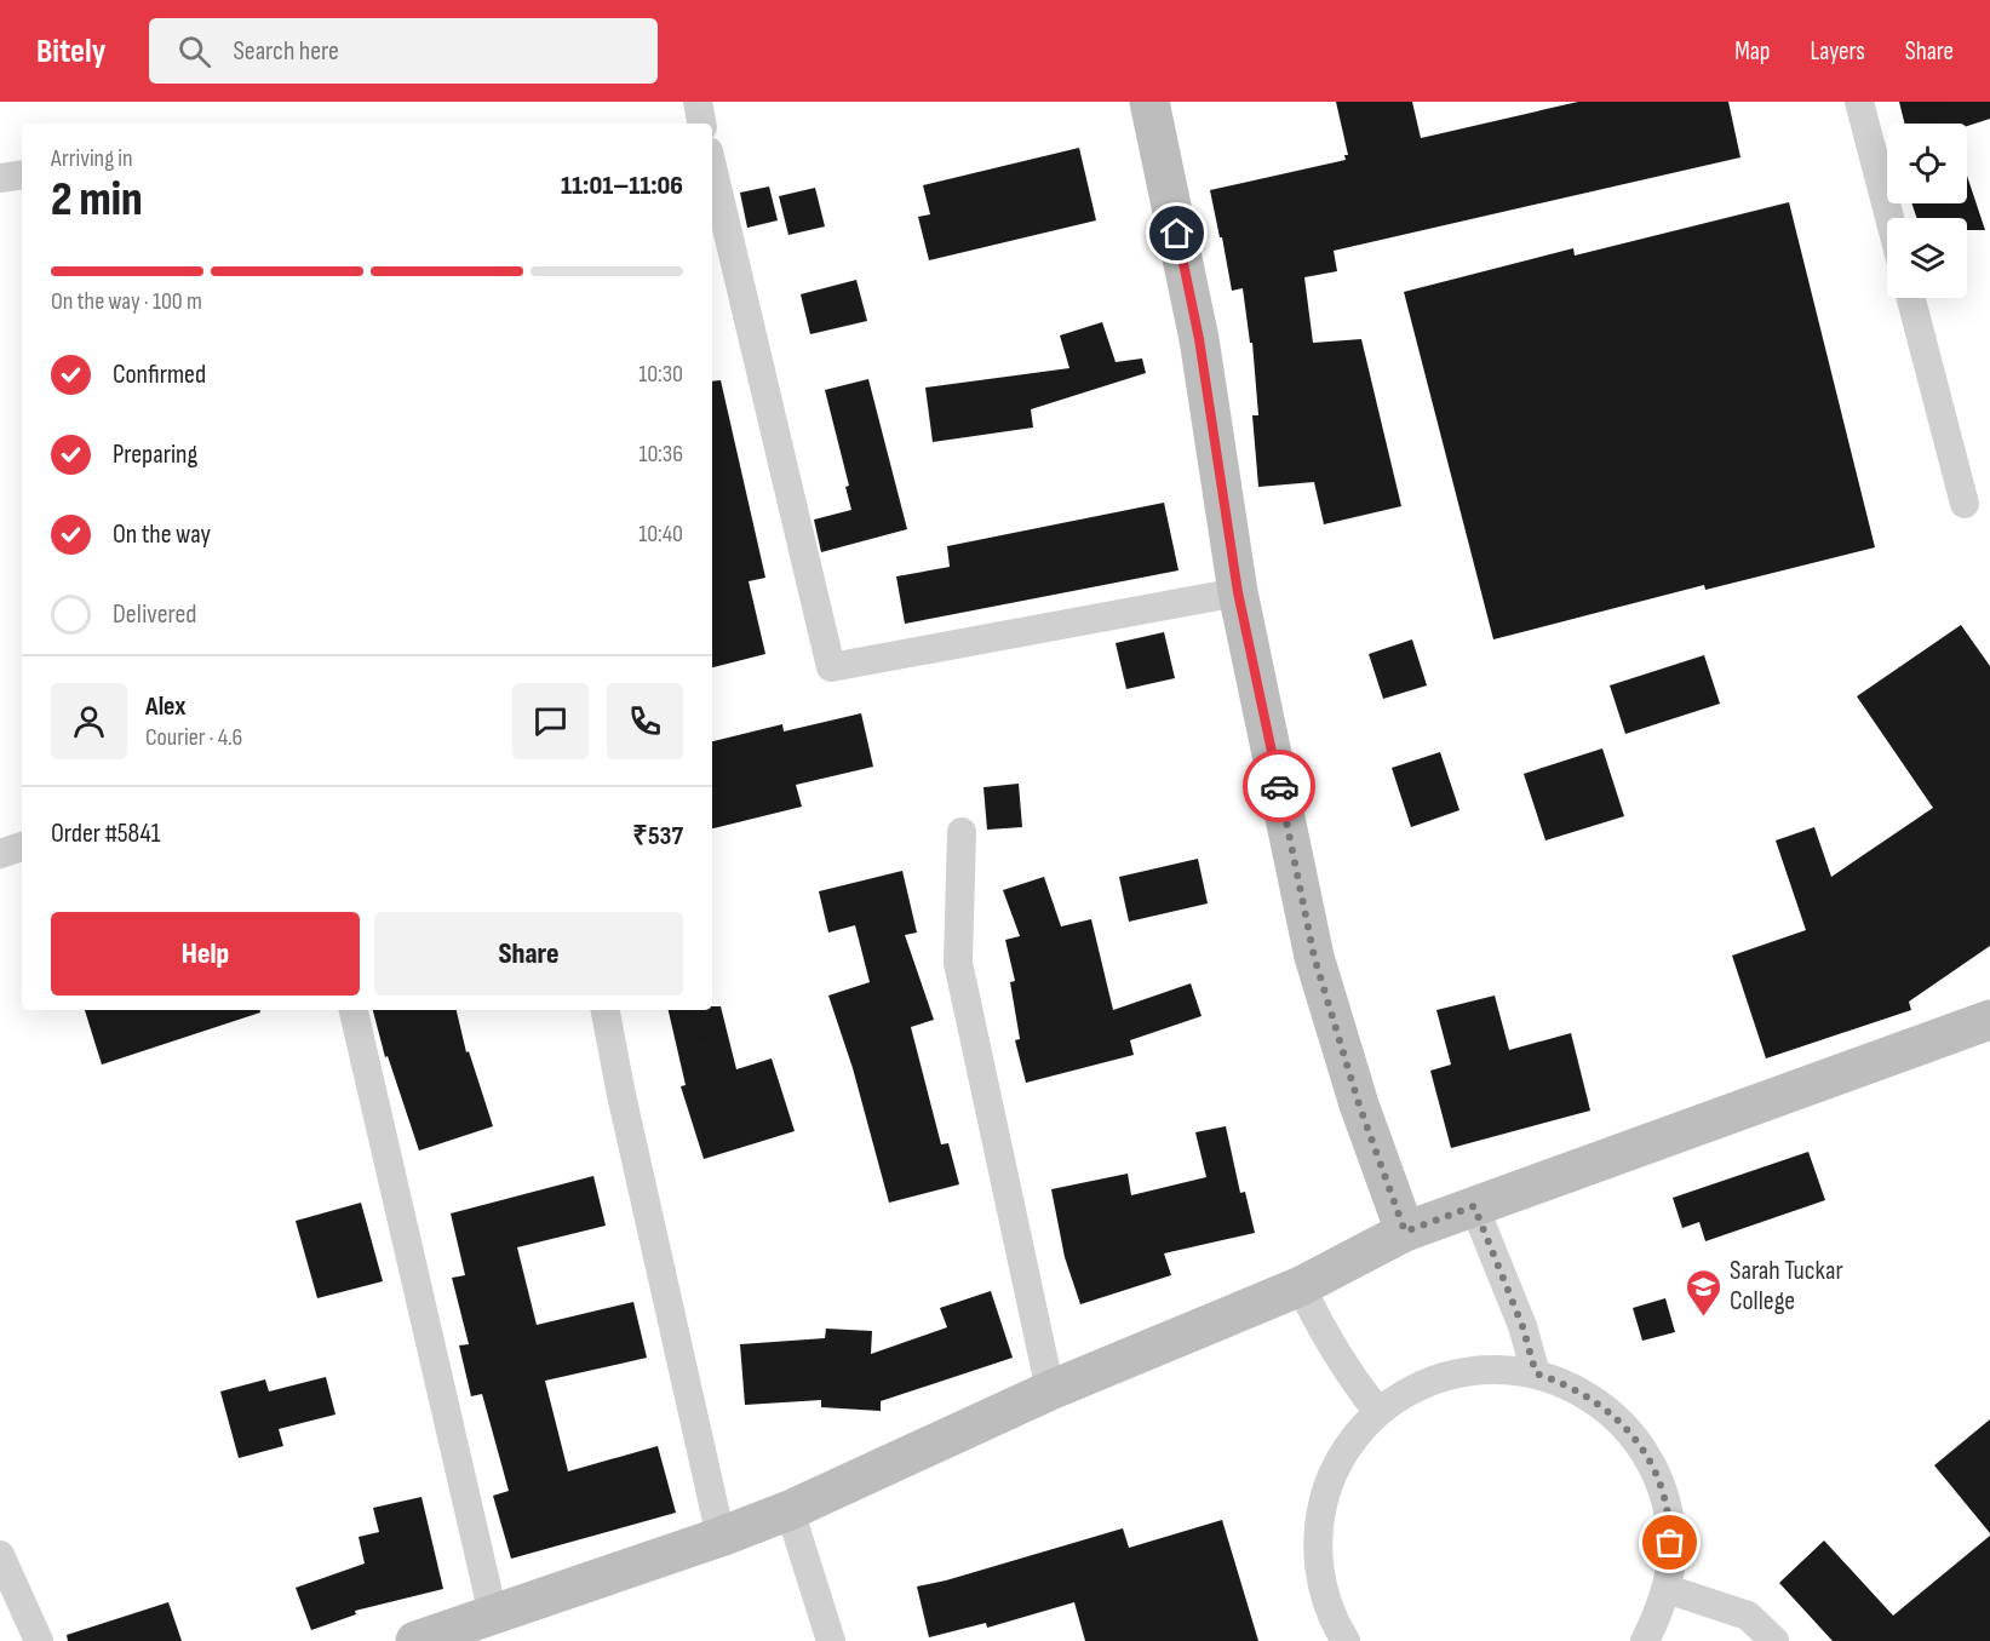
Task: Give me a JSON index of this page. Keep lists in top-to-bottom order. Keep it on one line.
{"places":{"school or university":["Sarah Tuckar College"]},"page":{"header":"Bitely","search":"Search here","nav":["Map","Layers","Share"],"heading":["2 min","Arriving in","11:01–11:06"],"panel":["Alex","Courier · 4.6","Order #5841","₹537"],"bar":"On the way · 100 m","list":[["Confirmed","10:30"],["Preparing","10:36"],["On the way","10:40"],"Delivered"],"buttons":["Help","Share"]}}
